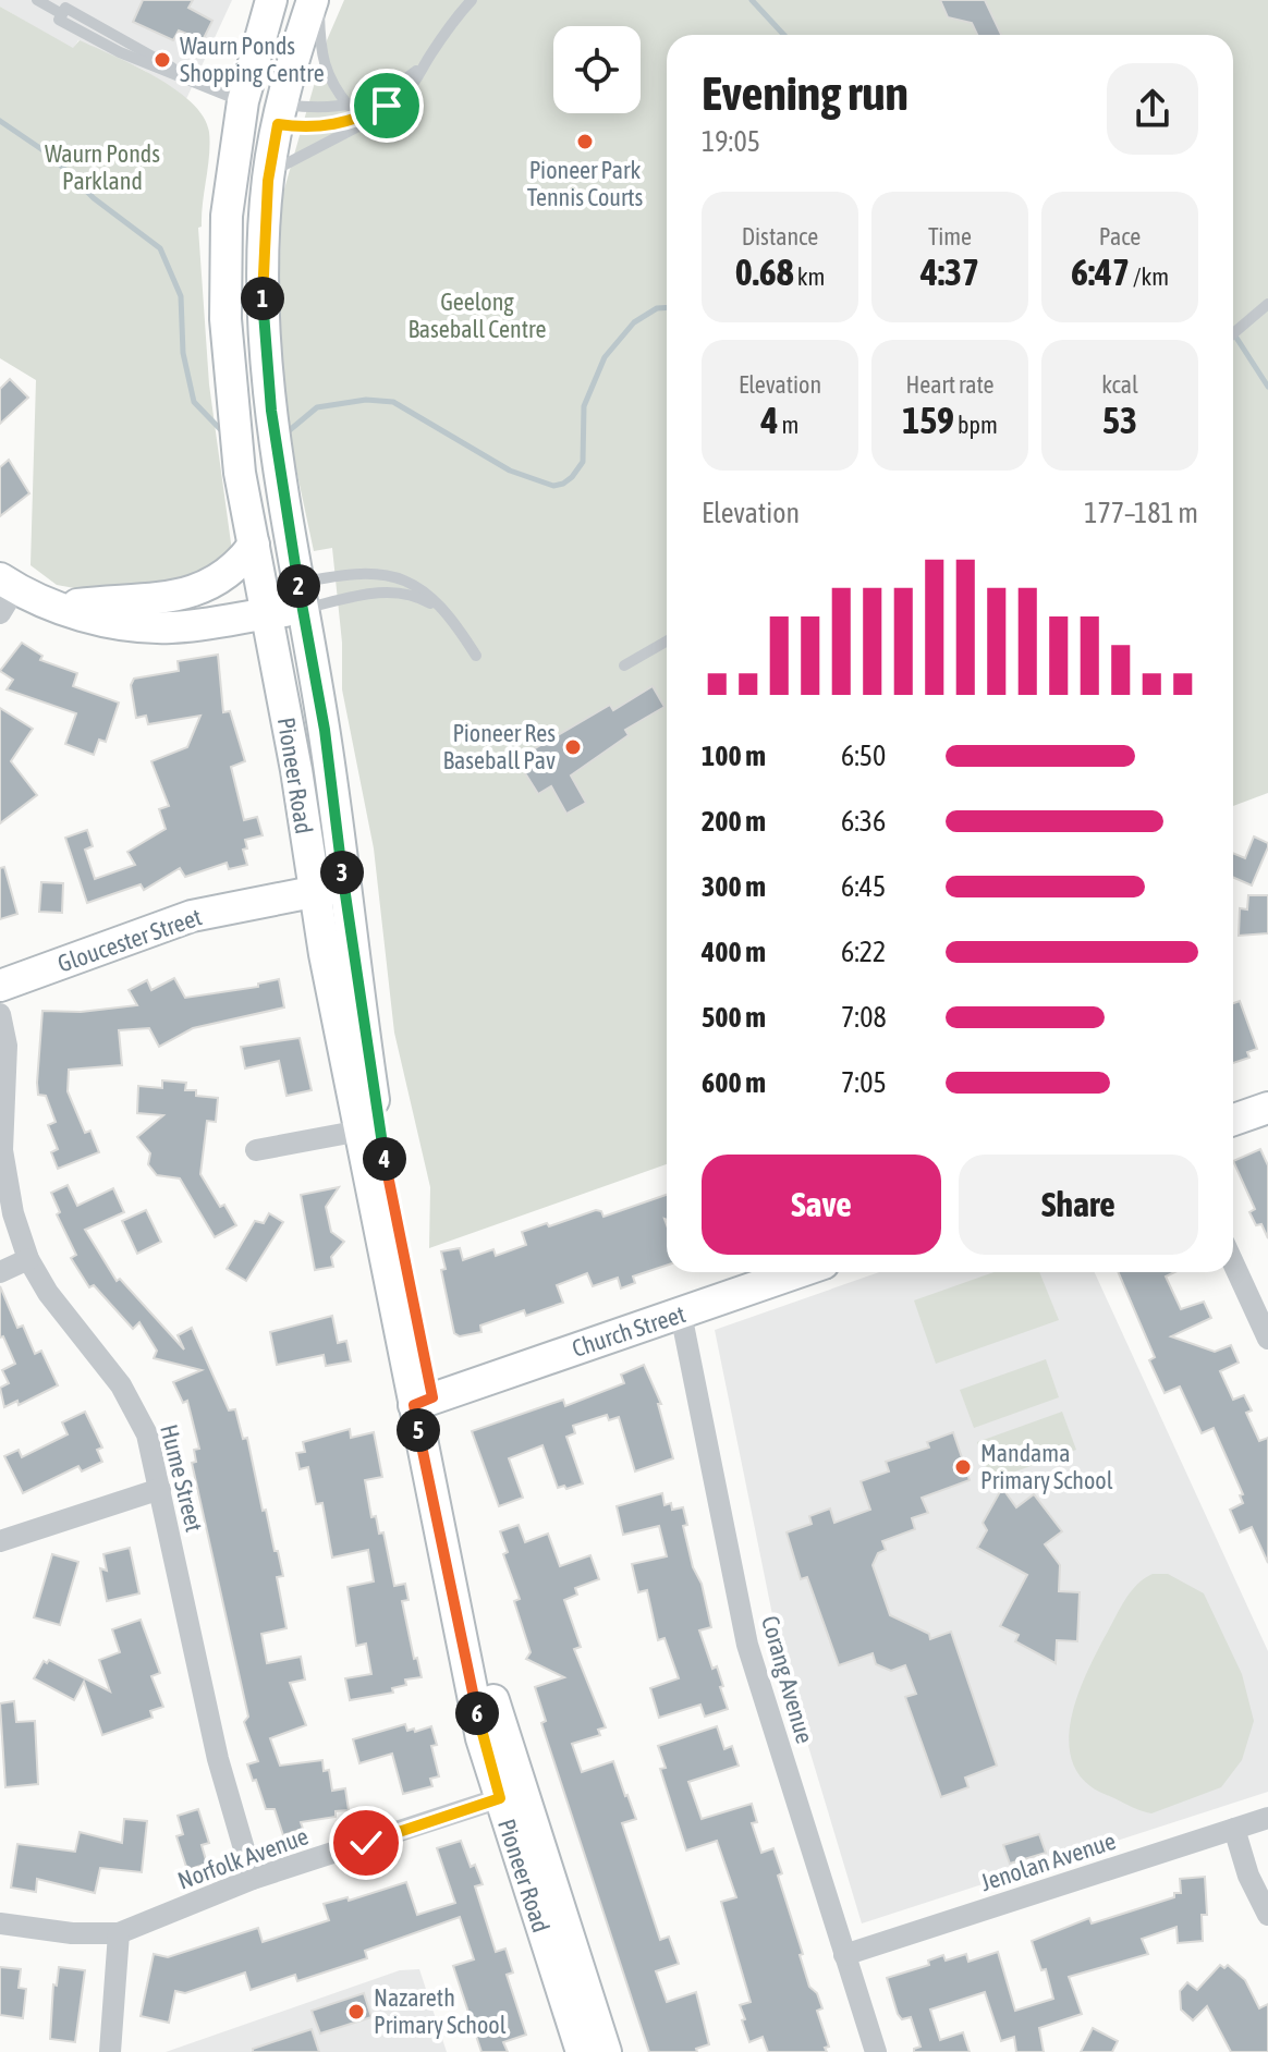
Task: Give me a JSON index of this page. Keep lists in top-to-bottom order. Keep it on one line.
{"streets":{"main road":["Pioneer Road","Gloucester Street","Church Street"],"street":["Hume Street","Corang Avenue","Norfolk Avenue","Jenolan Avenue"]},"crossings":[["Pioneer Road","Gloucester Street"],["Pioneer Road","Church Street"],["Pioneer Road","Norfolk Avenue"],["Church Street","Corang Avenue"],["Hume Street","Norfolk Avenue"],["Corang Avenue","Jenolan Avenue"]],"parks":["Waurn Ponds Parkland","Geelong Baseball Centre"],"places":["Waurn Ponds Shopping Centre","Pioneer Park Tennis Courts","Pioneer Res Baseball Pav","Mandama Primary School","Nazareth Primary School"],"page":{"heading":["Evening run","19:05"],"stats":[["Distance","0.68 km"],["Time","4:37"],["Pace","6:47 /km"],["Elevation","4 m"],["Heart rate","159 bpm"],["kcal","53"]],"pins":["1","2","3","4","5","6"],"chart":["Elevation","177–181 m"],"list":[{"name":"100 m","note":"6:50"},{"name":"200 m","note":"6:36"},{"name":"300 m","note":"6:45"},{"name":"400 m","note":"6:22"},{"name":"500 m","note":"7:08"},{"name":"600 m","note":"7:05"}],"buttons":["Save","Share"]}}
